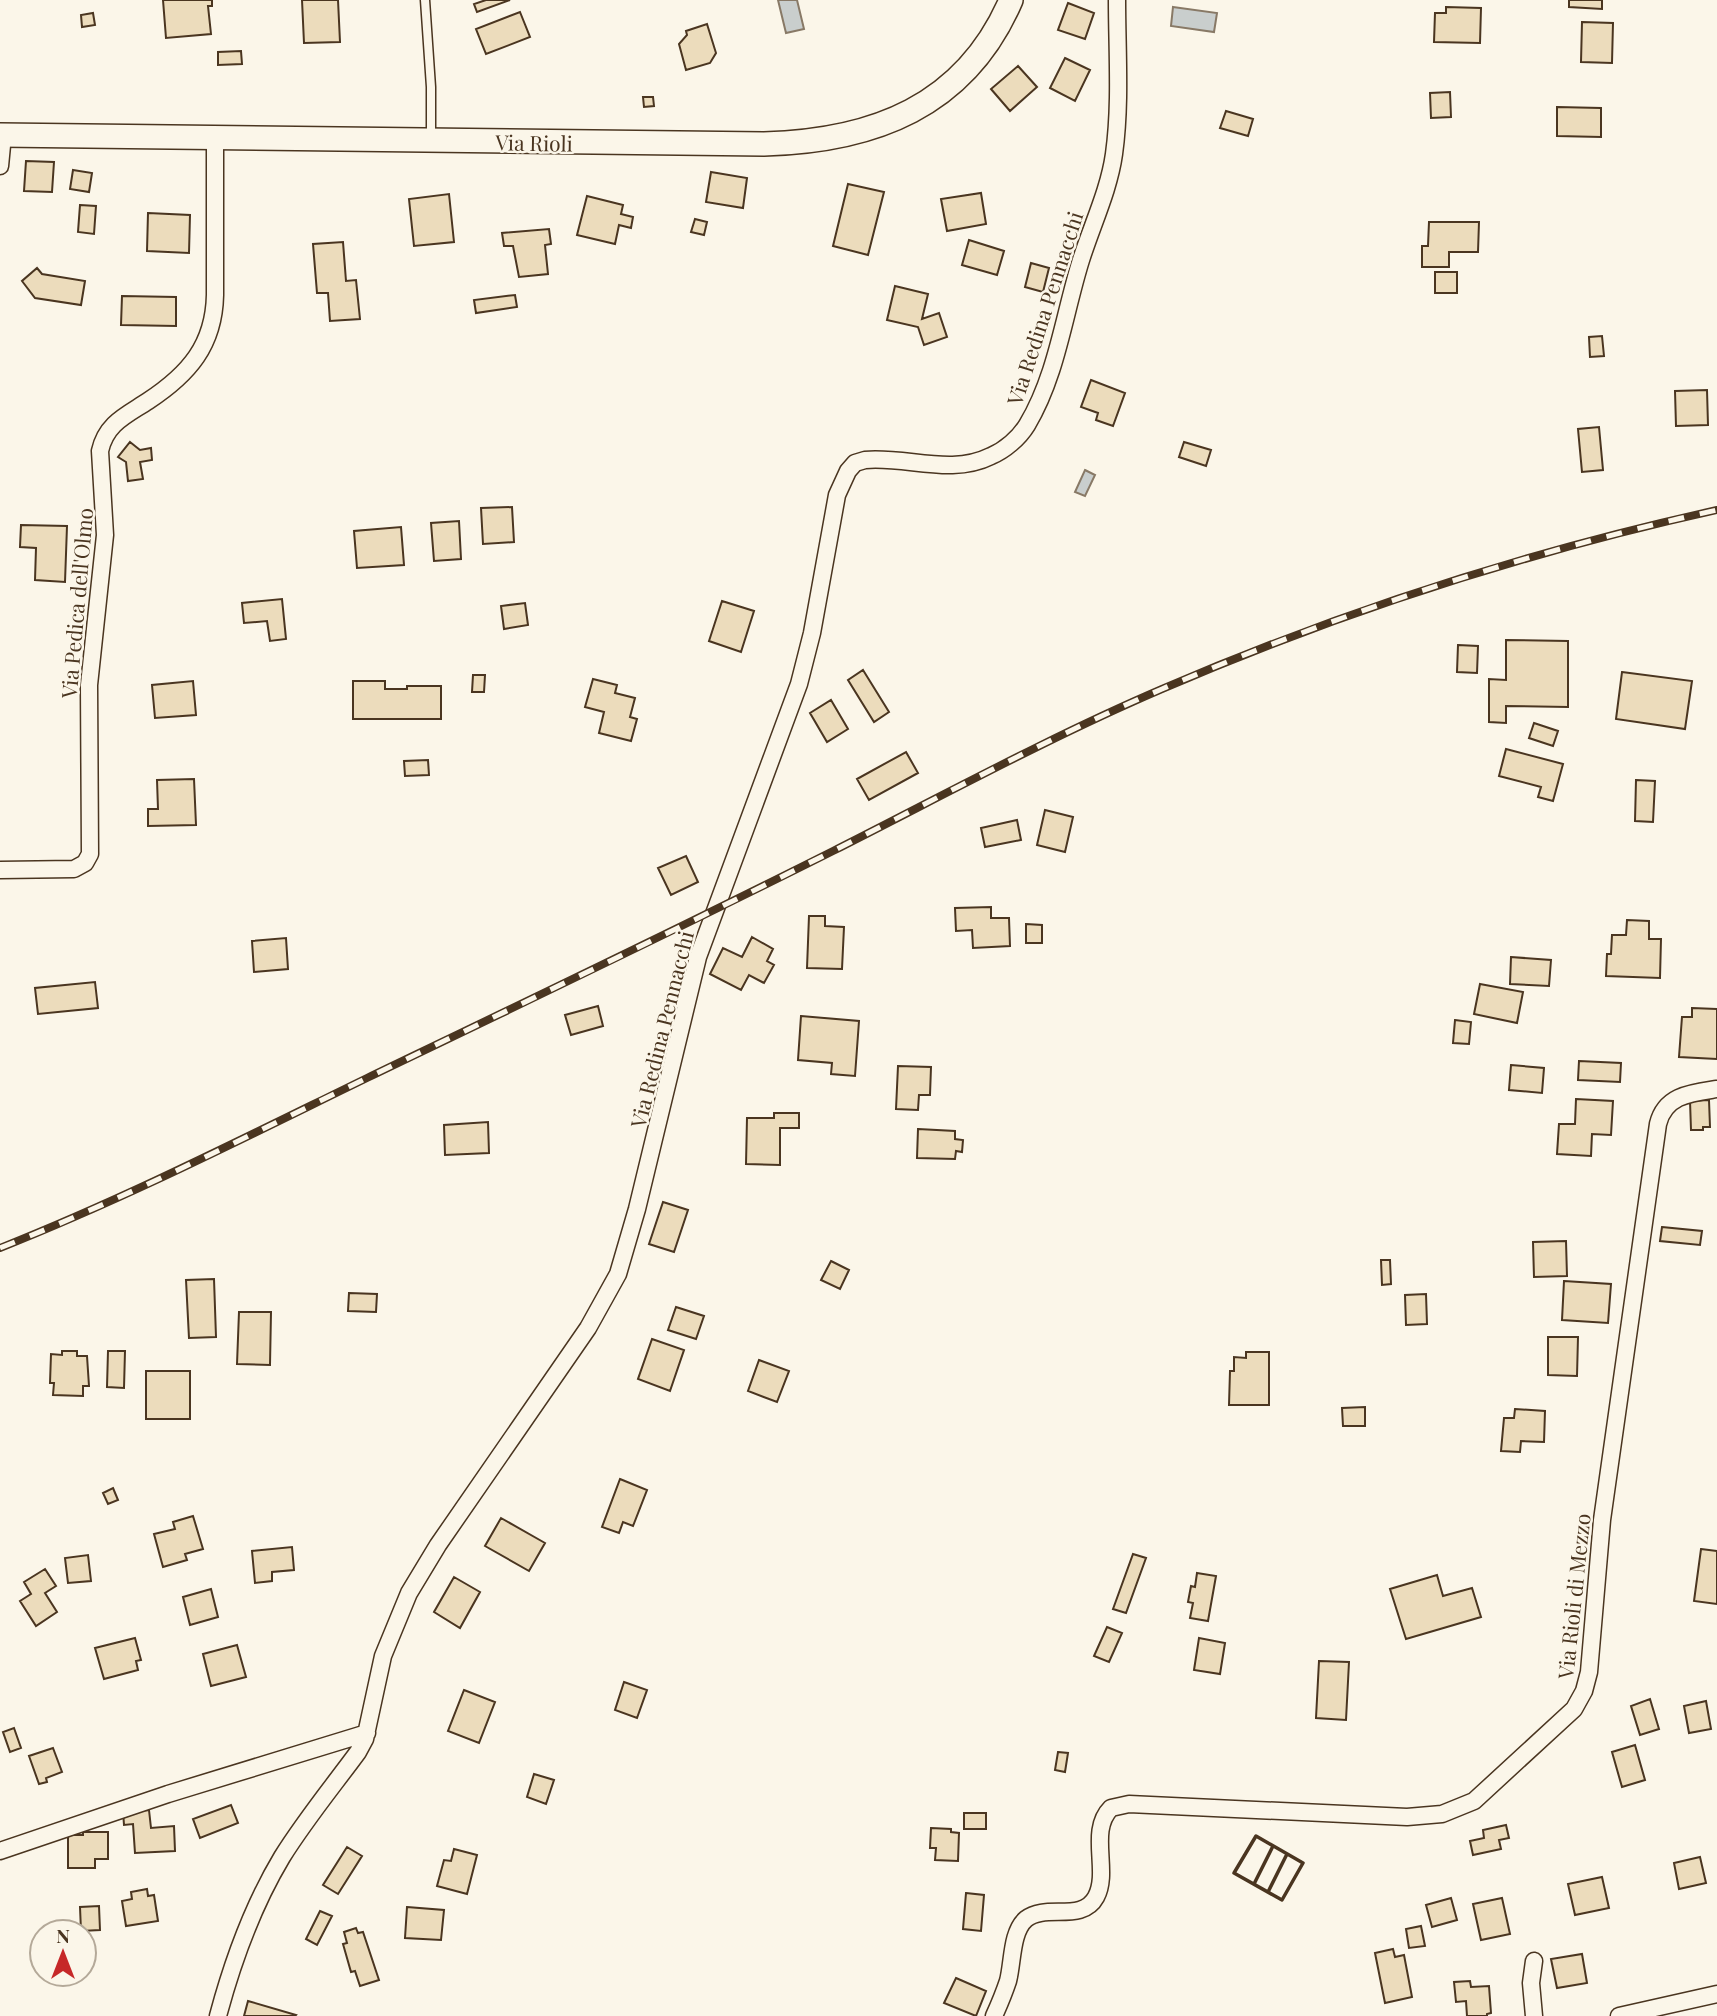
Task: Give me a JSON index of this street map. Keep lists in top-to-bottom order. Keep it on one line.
{"streets":{"main road":["Via Rioli"],"street":["Via Redina Pennacchi","Via Pedica dell'Olmo","Via Rioli di Mezzo"]},"crossings":[["Via Rioli","Via Pedica dell'Olmo"]],"north":"top"}
